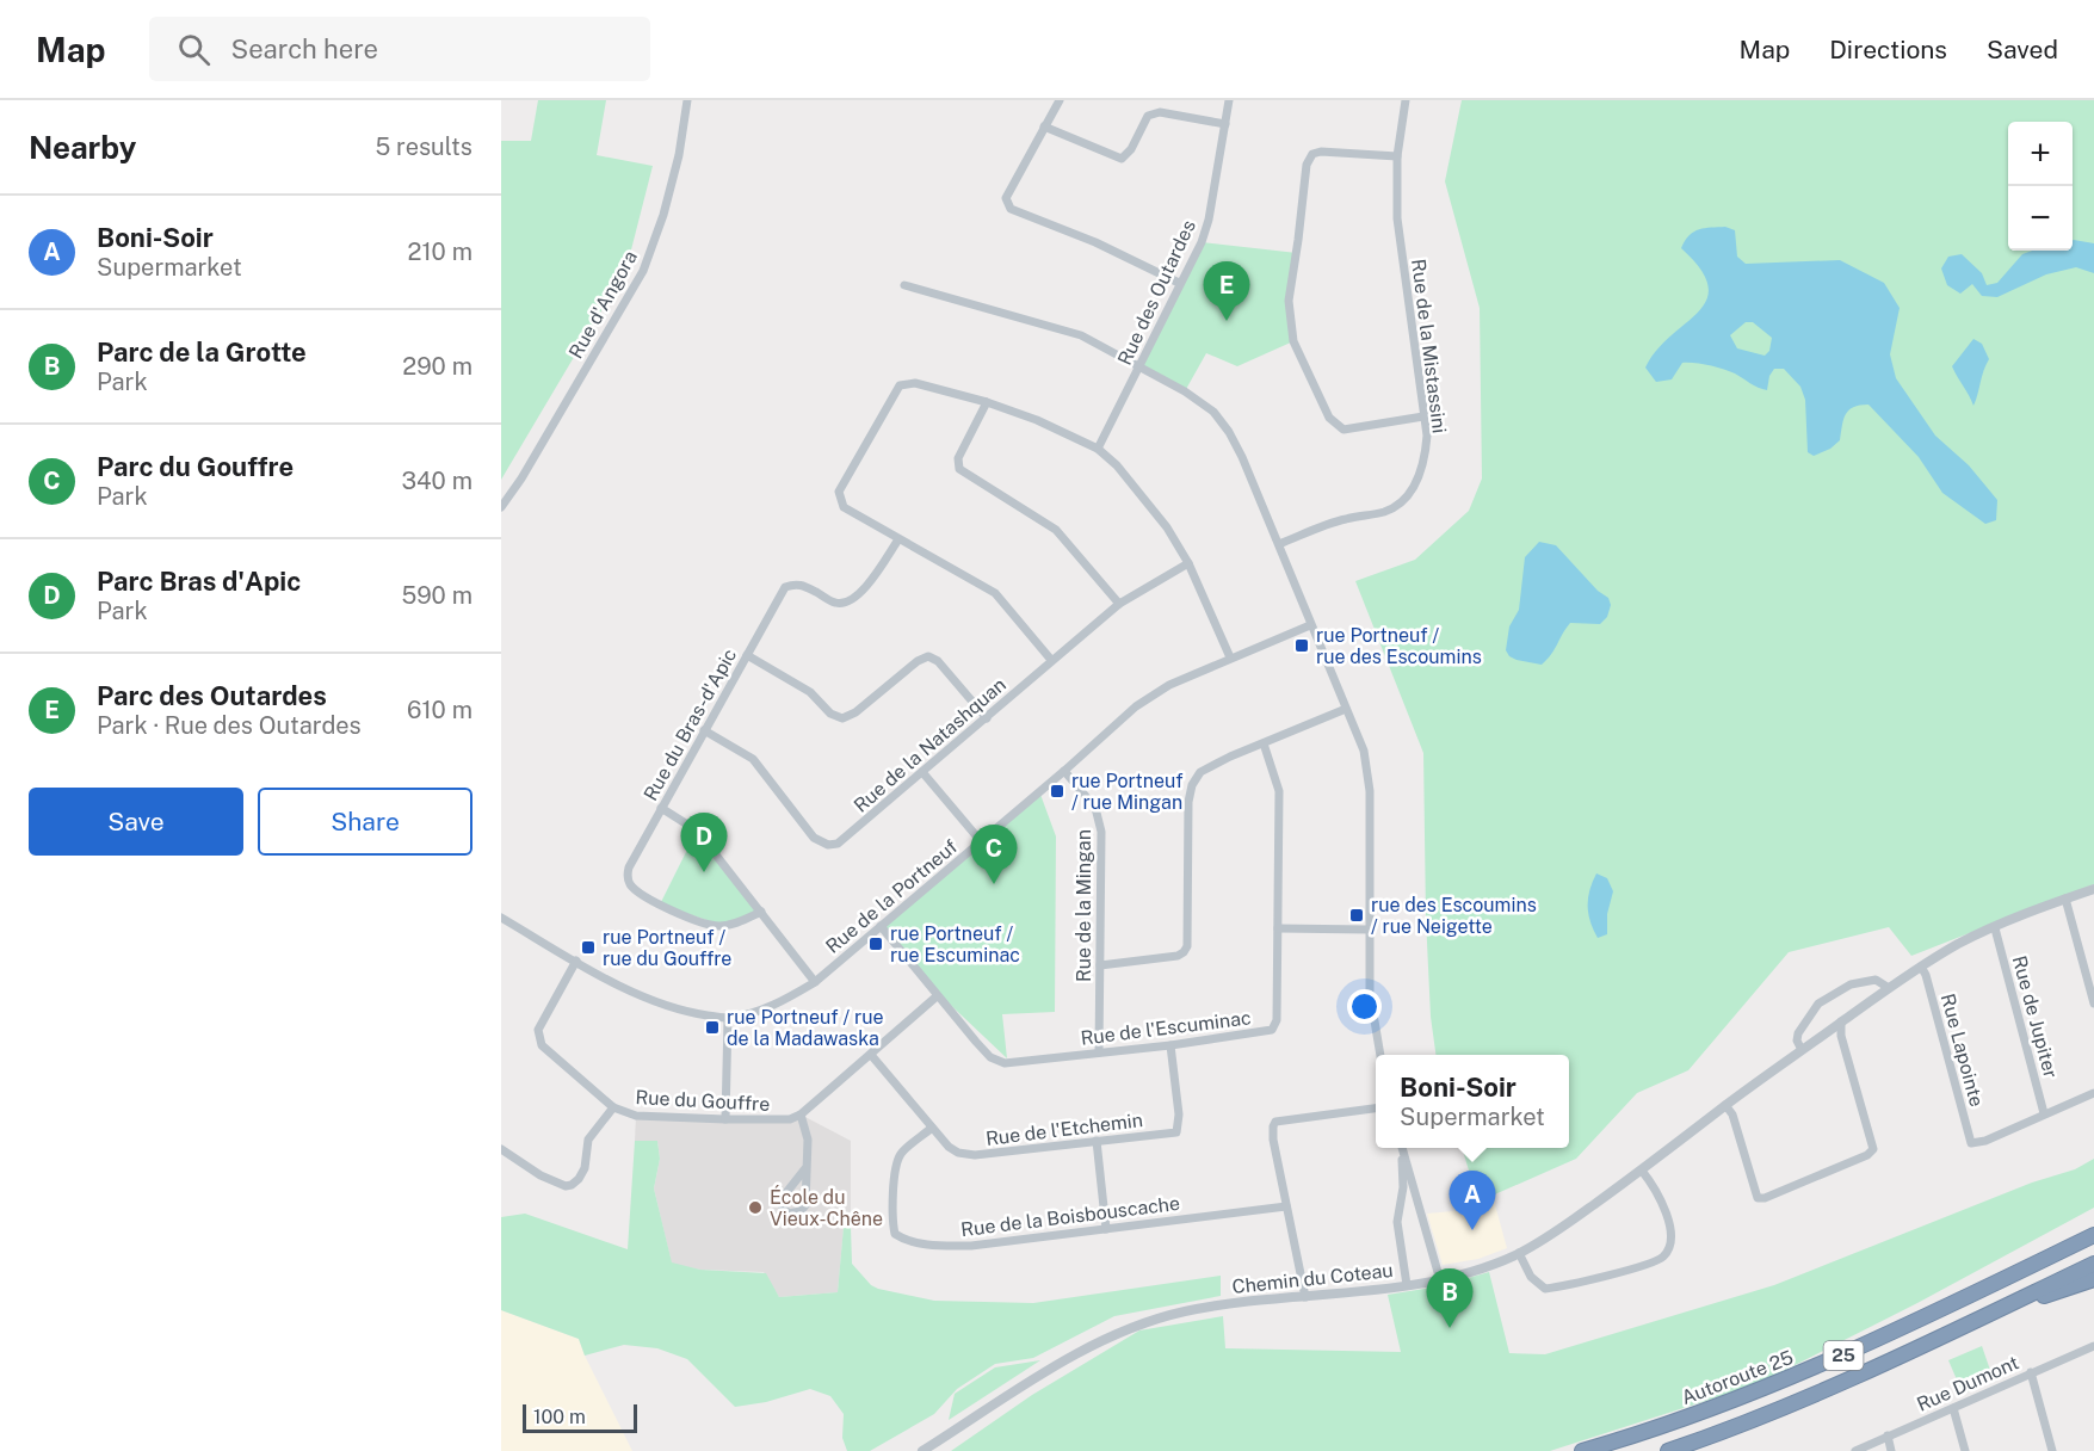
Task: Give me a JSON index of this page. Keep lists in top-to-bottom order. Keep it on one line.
{"streets":{"highway":["25","Autoroute 25"],"street":["Rue des Outardes","Rue d'Angora","Rue de la Mistassini","Rue du Bras-d'Apic","Rue de la Natashquan","Rue de la Portneuf","Rue de la Mingan","Rue de Jupiter","Rue de l'Escuminac","Rue Lapointe","Rue du Gouffre","Rue de l'Etchemin","Rue de la Boisbouscache","Chemin du Coteau","Rue Dumont"]},"crossings":[["Rue du Bras-d'Apic","Rue de la Natashquan"],["Rue de la Portneuf","Rue de la Mingan"],["Rue de la Portneuf","Rue de l'Escuminac"],["Rue de la Portneuf","Rue du Gouffre"],["Rue de la Mingan","Rue de l'Escuminac"],["Rue de Jupiter","Rue Lapointe"],["Rue de Jupiter","Chemin du Coteau"],["Rue de l'Escuminac","Rue du Gouffre"],["Rue de l'Escuminac","Rue de l'Etchemin"],["Rue Lapointe","Chemin du Coteau"],["Rue du Gouffre","Rue de l'Etchemin"],["Rue de l'Etchemin","Rue de la Boisbouscache"]],"places":{"transit":["rue Portneuf / rue des Escoumins","rue Portneuf / rue Mingan","rue des Escoumins / rue Neigette","rue Portneuf / rue Escuminac","rue Portneuf / rue du Gouffre","rue Portneuf / rue de la Madawaska"],"other":["École du Vieux-Chêne"]},"scale_bar":"100 m","page":{"header":"Map","search":"Search here","nav":["Map","Directions","Saved"],"heading":["Nearby","5 results"],"map_buttons":["+","−"],"list":[{"mark":"A","name":"Boni-Soir","note":"Supermarket","value":"210 m"},{"mark":"B","name":"Parc de la Grotte","note":"Park","value":"290 m"},{"mark":"C","name":"Parc du Gouffre","note":"Park","value":"340 m"},{"mark":"D","name":"Parc Bras d'Apic","note":"Park","value":"590 m"},{"mark":"E","name":"Parc des Outardes","note":"Park · Rue des Outardes","value":"610 m"}],"pins":["E","D","C","A","B"],"buttons":["Save","Share"],"popup":["Boni-Soir","Supermarket"],"scale":"100 m"}}
